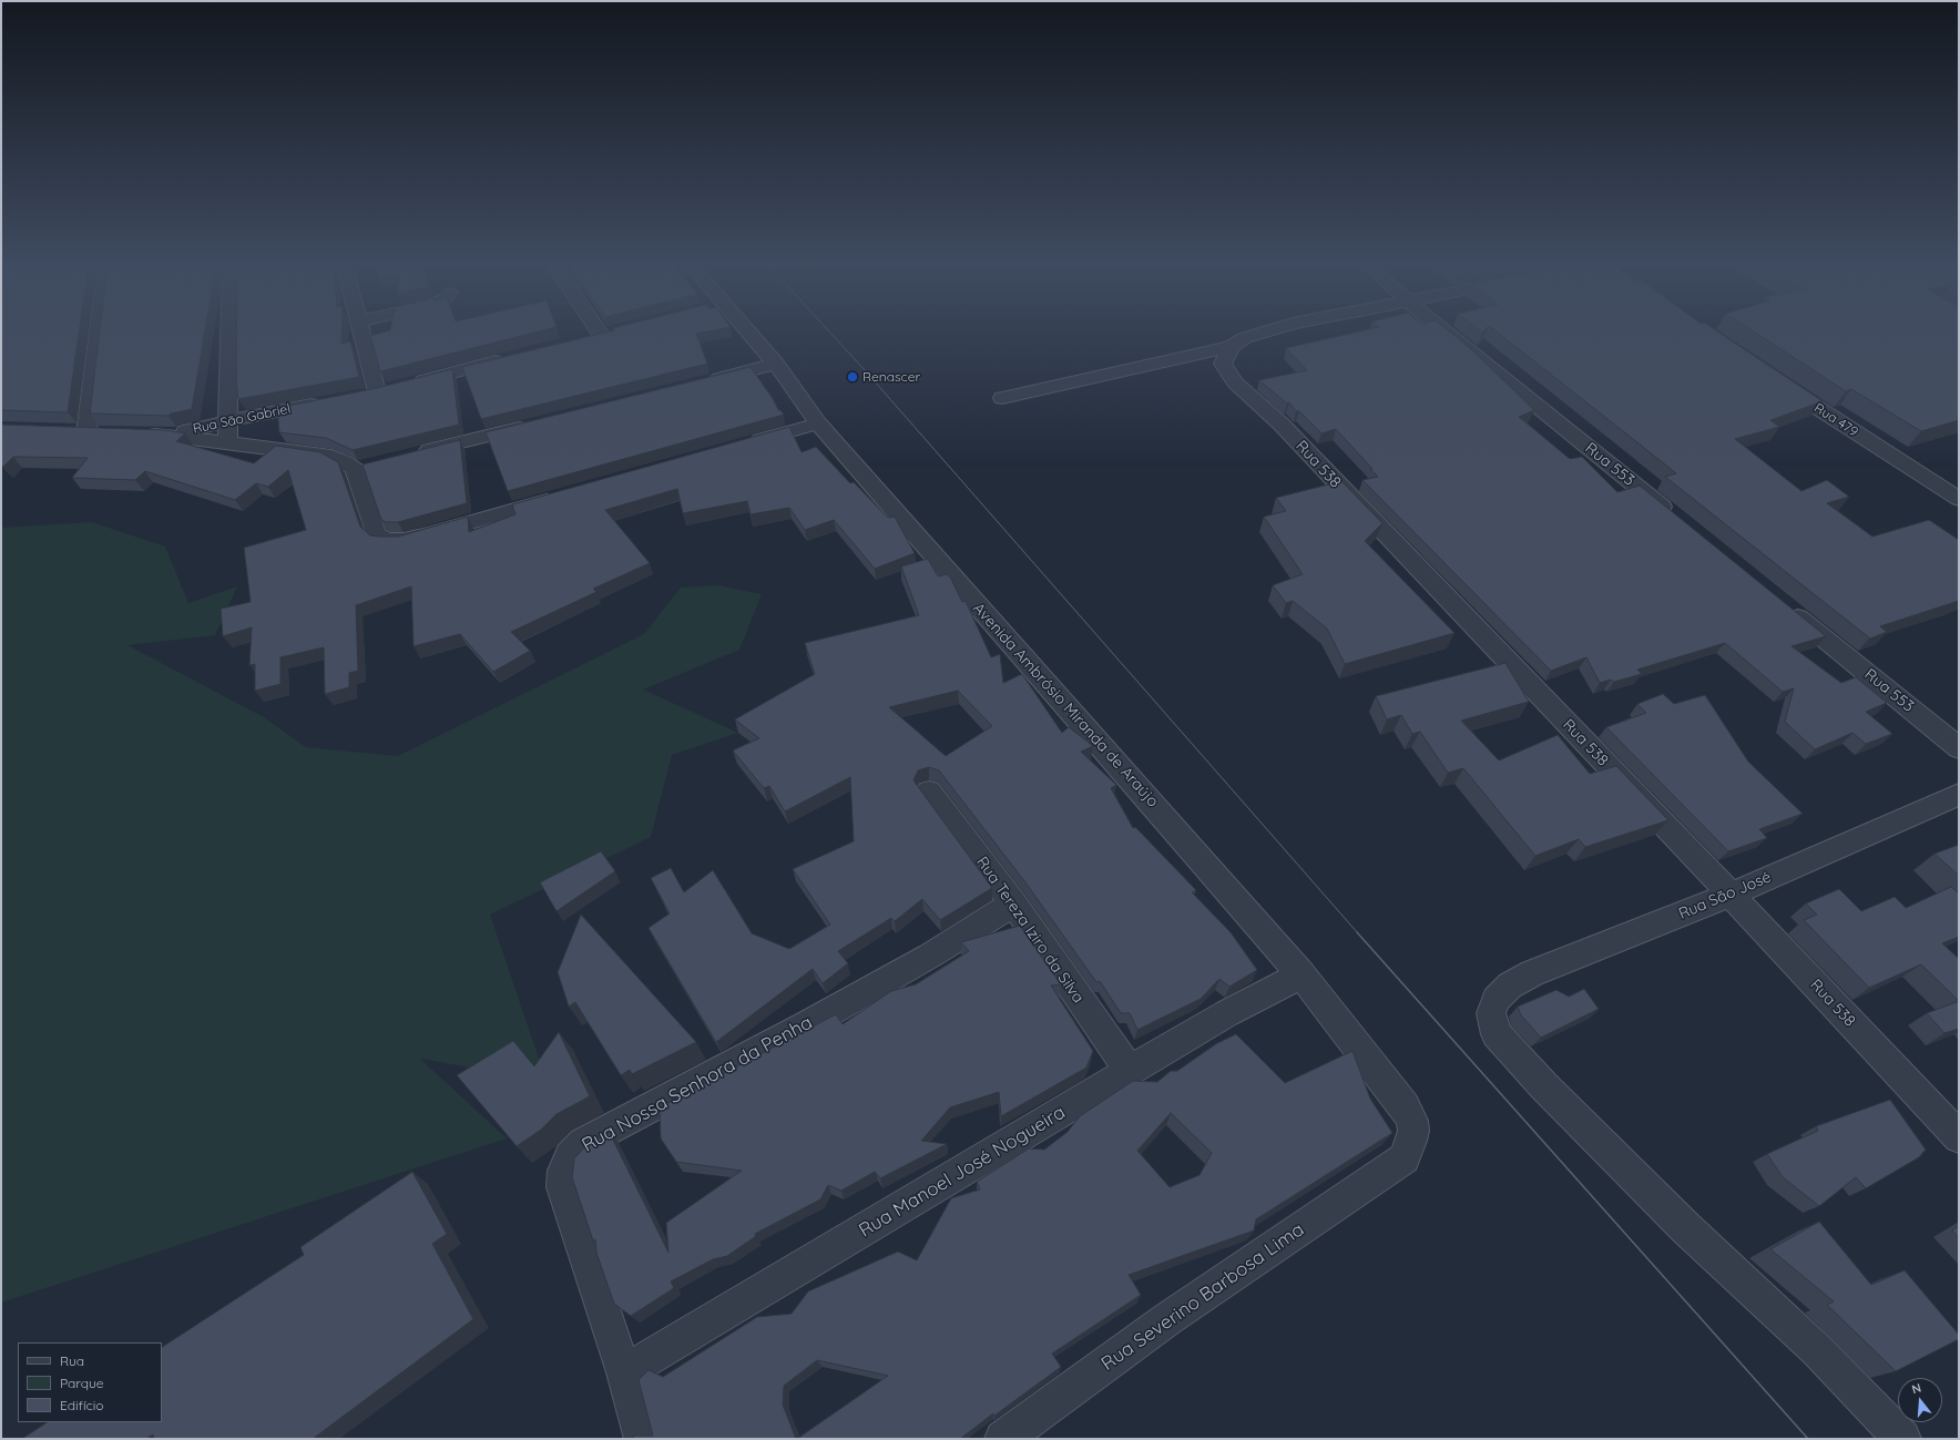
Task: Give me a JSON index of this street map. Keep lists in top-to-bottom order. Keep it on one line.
{"streets":{"street":["Rua São Gabriel","Rua 479","Rua 538","Rua 553","Avenida Ambrósio Miranda de Araújo","Rua São José","Rua Tereza Iziro da Silva","Rua Nossa Senhora da Penha","Rua Manoel José Nogueira","Rua Severino Barbosa Lima"]},"crossings":[["Rua 538","Rua São José"],["Avenida Ambrósio Miranda de Araújo","Rua Manoel José Nogueira"],["Avenida Ambrósio Miranda de Araújo","Rua Severino Barbosa Lima"],["Rua Tereza Iziro da Silva","Rua Nossa Senhora da Penha"],["Rua Tereza Iziro da Silva","Rua Manoel José Nogueira"],["Rua Nossa Senhora da Penha","Rua Manoel José Nogueira"]],"places":["Renascer"],"legend":["Rua","Parque","Edifício"],"north":"top"}
